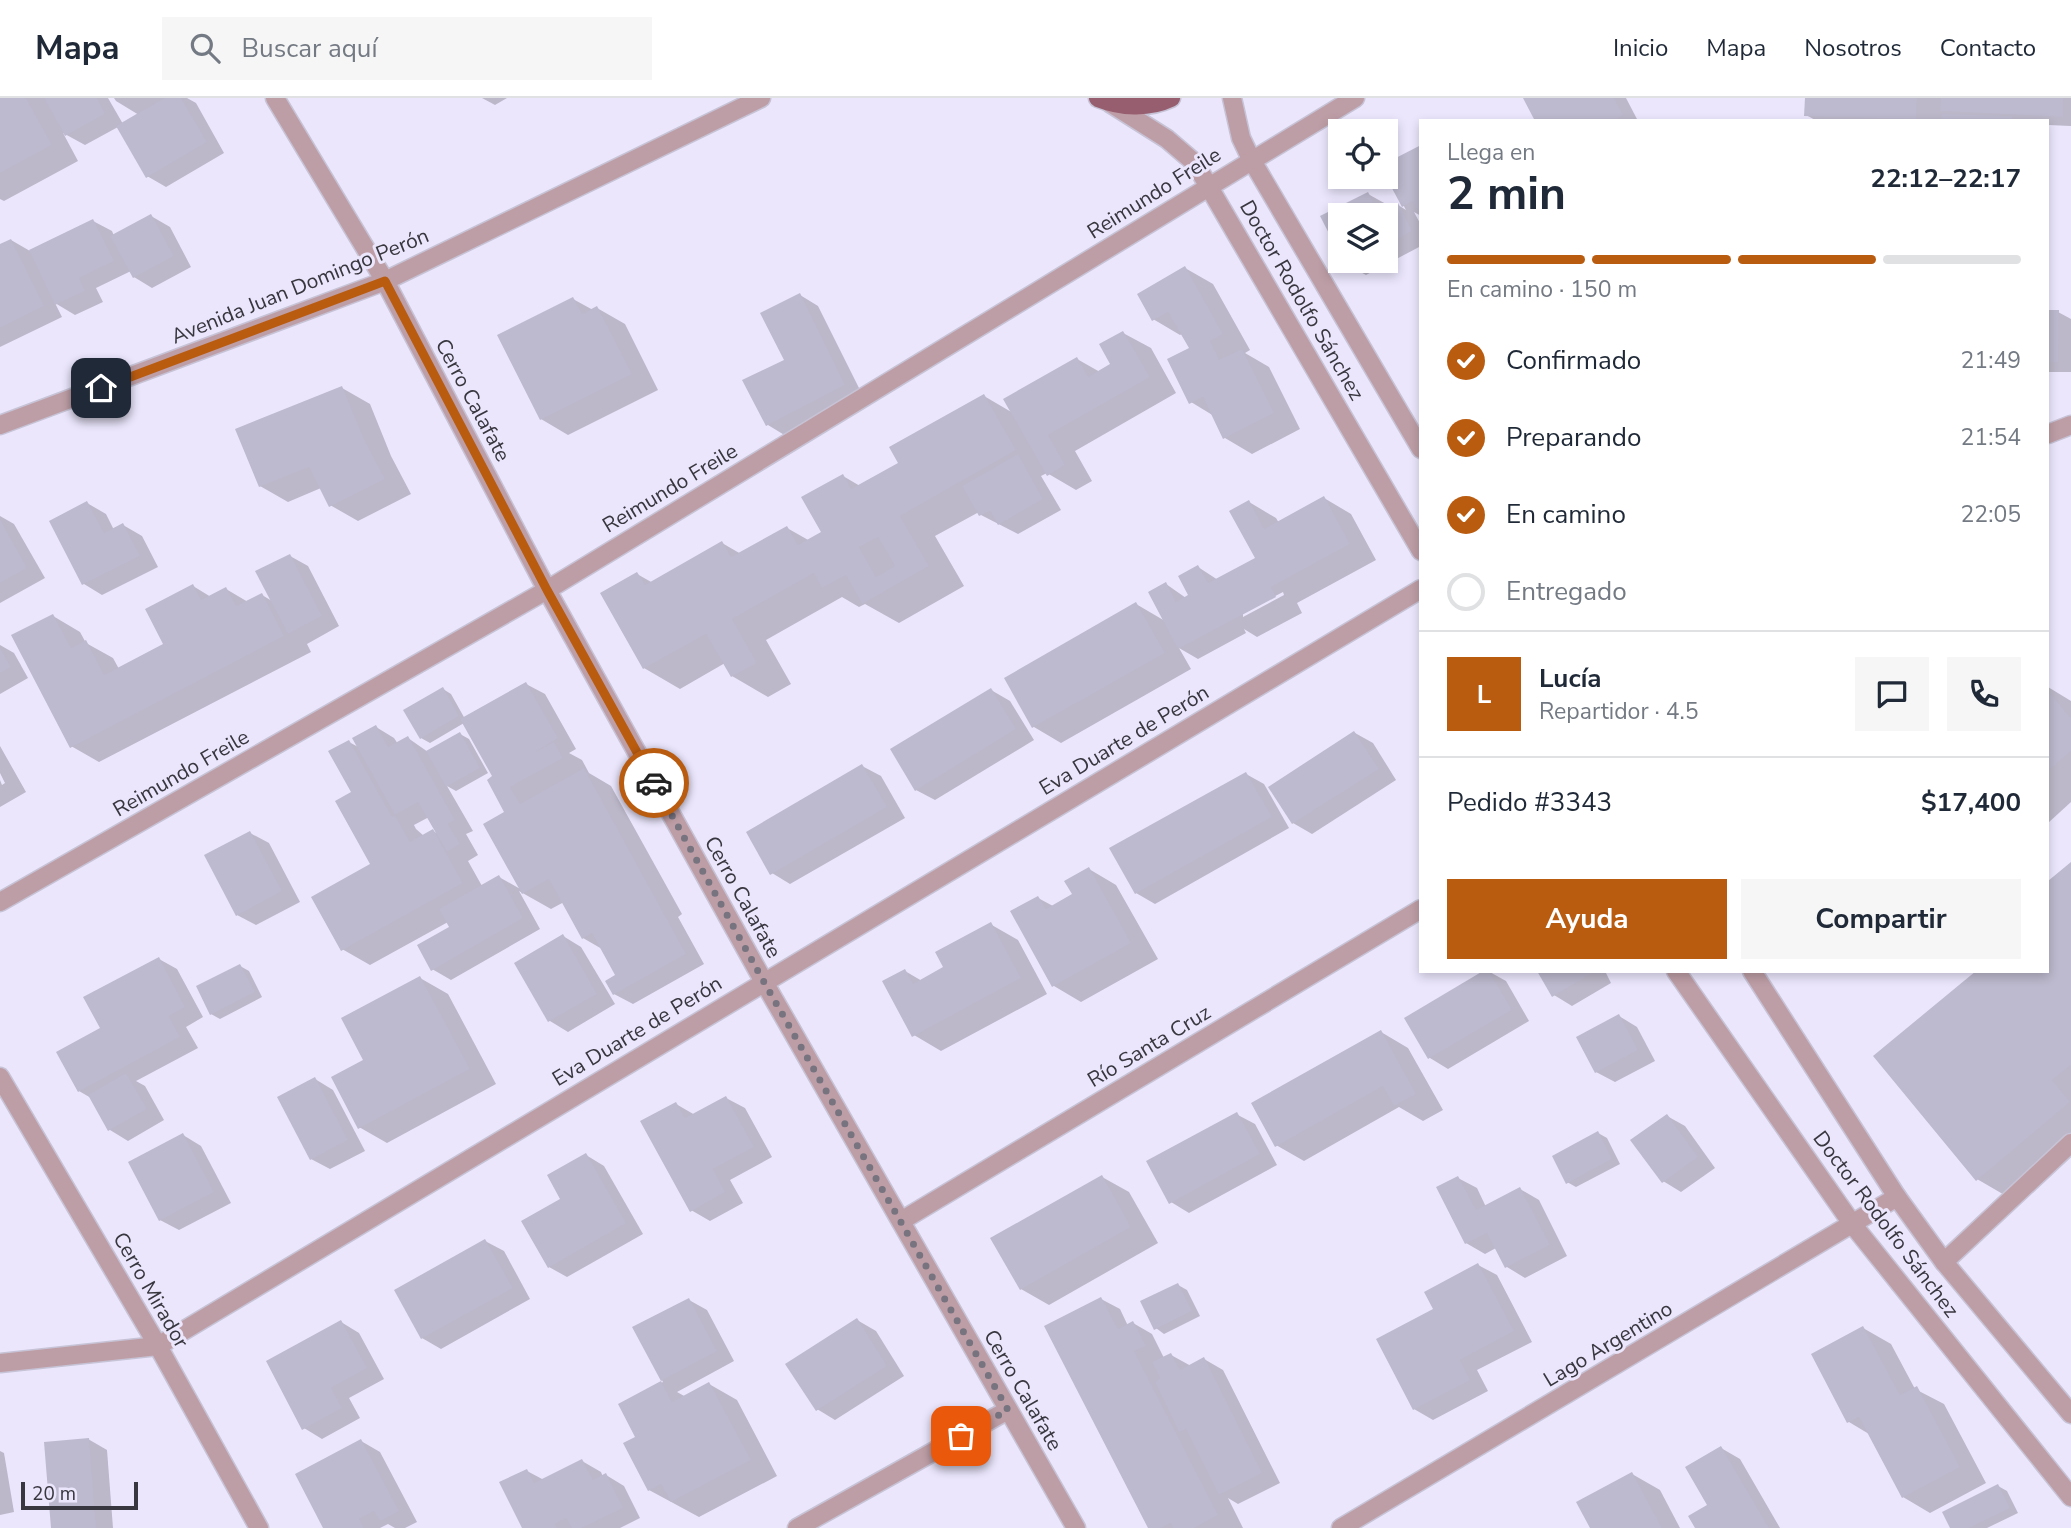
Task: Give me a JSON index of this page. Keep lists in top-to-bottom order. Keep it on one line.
{"streets":{"street":["Reimundo Freile","Avenida Juan Domingo Perón","Doctor Rodolfo Sánchez","Cerro Calafate","Eva Duarte de Perón","Río Santa Cruz","Cerro Mirador","Lago Argentino"]},"crossings":[["Reimundo Freile","Doctor Rodolfo Sánchez"],["Reimundo Freile","Cerro Calafate"],["Avenida Juan Domingo Perón","Cerro Calafate"],["Doctor Rodolfo Sánchez","Lago Argentino"],["Cerro Calafate","Eva Duarte de Perón"],["Cerro Calafate","Río Santa Cruz"],["Eva Duarte de Perón","Cerro Mirador"]],"scale_bar":"20 m","page":{"header":"Mapa","search":"Buscar aquí","nav":["Inicio","Mapa","Nosotros","Contacto"],"heading":["2 min","Llega en","22:12–22:17"],"panel":["Lucía","Repartidor · 4.5","Pedido #3343","$17,400"],"bar":"En camino · 150 m","list":[["Confirmado","21:49"],["Preparando","21:54"],["En camino","22:05"],"Entregado"],"round":"L","buttons":["Ayuda","Compartir"],"scale":"20 m"}}
